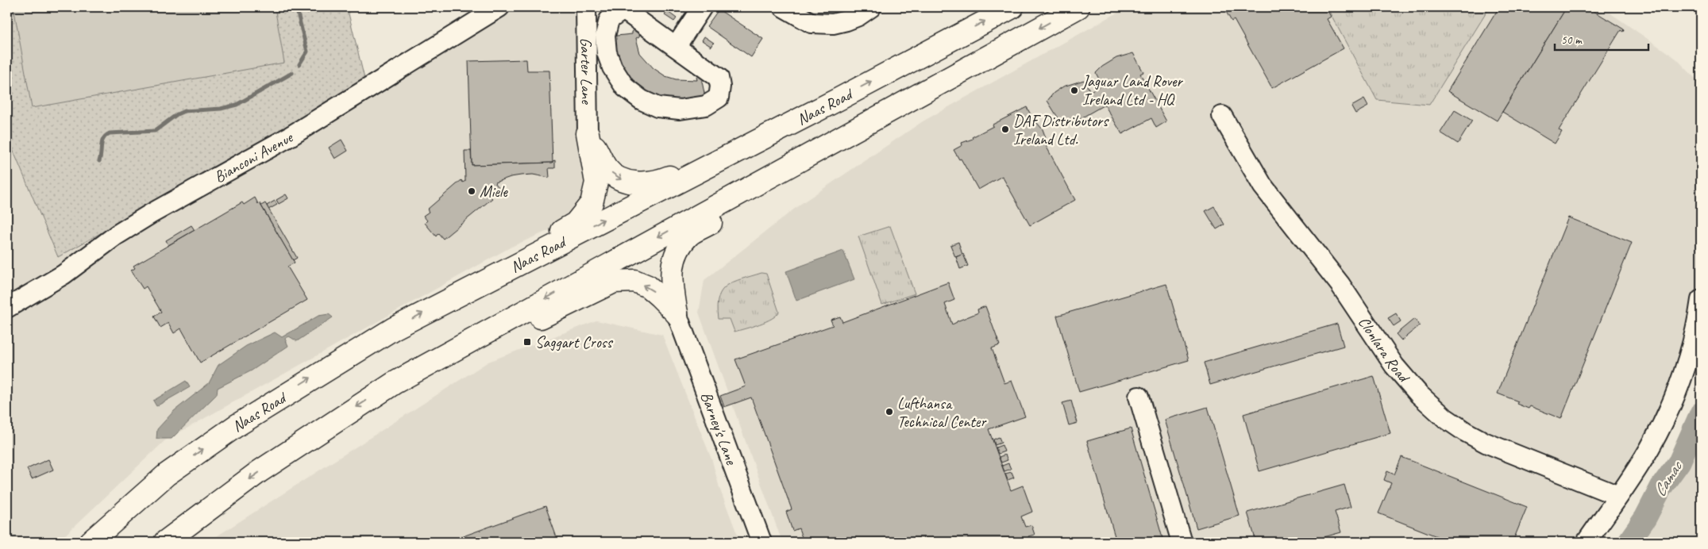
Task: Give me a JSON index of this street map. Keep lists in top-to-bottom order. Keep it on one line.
{"streets":{"highway":["Naas Road"],"street":["Garter Lane","Bianconi Avenue","Clonlara Road","Barney's Lane"]},"water":["Camac"],"places":{"other":["Jaguar Land Rover Ireland Ltd - HQ","DAF Distributors Ireland Ltd.","Miele","Lufthansa Technical Center"],"transit":["Saggart Cross"]},"scale_bar":"50 m"}
